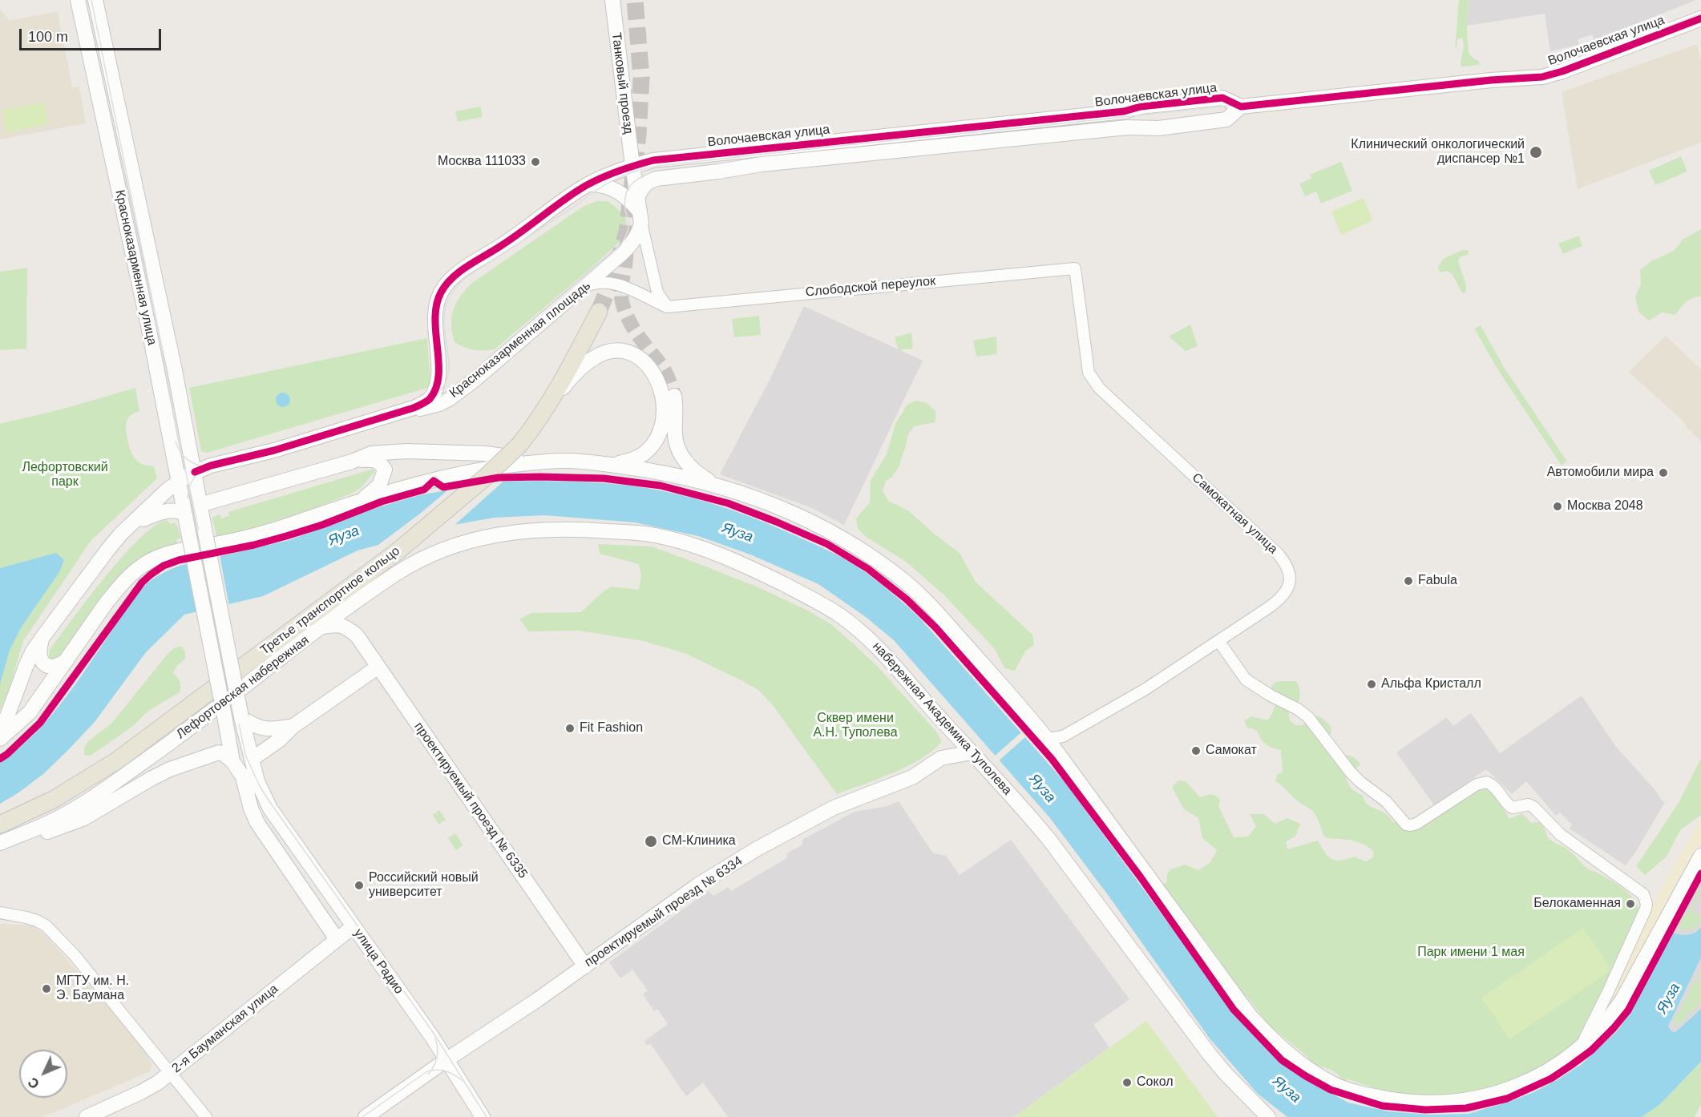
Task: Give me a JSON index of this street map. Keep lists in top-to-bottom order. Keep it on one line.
{"streets":{"main road":["Волочаевская улица","Танковый проезд","Красноказарменная улица","Красноказарменная площадь","Третье транспортное кольцо","Лефортовская набережная","набережная Академика Туполева","проектируемый проезд № 6335","проектируемый проезд № 6334","улица Радио","2-я Бауманская улица"],"street":["Слободской переулок","Самокатная улица"]},"crossings":[["Волочаевская улица","Танковый проезд"],["Волочаевская улица","Красноказарменная площадь"],["Танковый проезд","Красноказарменная площадь"],["Красноказарменная улица","улица Радио"],["Слободской переулок","Самокатная улица"],["Лефортовская набережная","набережная Академика Туполева"],["Лефортовская набережная","проектируемый проезд № 6335"],["набережная Академика Туполева","проектируемый проезд № 6334"],["проектируемый проезд № 6335","проектируемый проезд № 6334"],["проектируемый проезд № 6334","улица Радио"],["улица Радио","2-я Бауманская улица"]],"water":["Яуза"],"parks":["Лефортовский парк","Сквер имени А.Н. Туполева","Парк имени 1 мая"],"places":["Клинический онкологический диспансер №1","Москва 111033","Автомобили мира","Москва 2048","Fabula","Альфа Кристалл","Fit Fashion","Самокат","СМ-Клиника","Российский новый университет","Белокаменная","МГТУ им. Н. Э. Баумана","Сокол"],"scale_bar":"100 m","north":"bottom left"}
